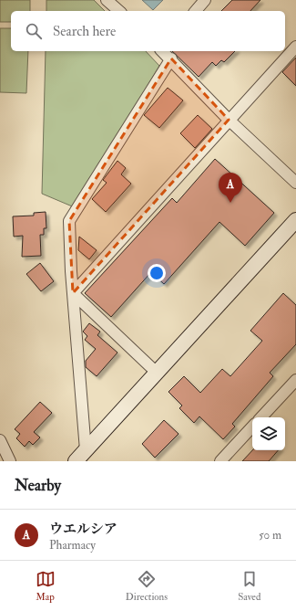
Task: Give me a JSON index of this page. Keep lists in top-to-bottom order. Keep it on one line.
{"page":{"search":"Search here","pins":"A","heading":"Nearby","list":[{"mark":"A","name":"ウエルシア","note":"Pharmacy","value":"50 m"}],"nav":["Map","Directions","Saved"]}}
